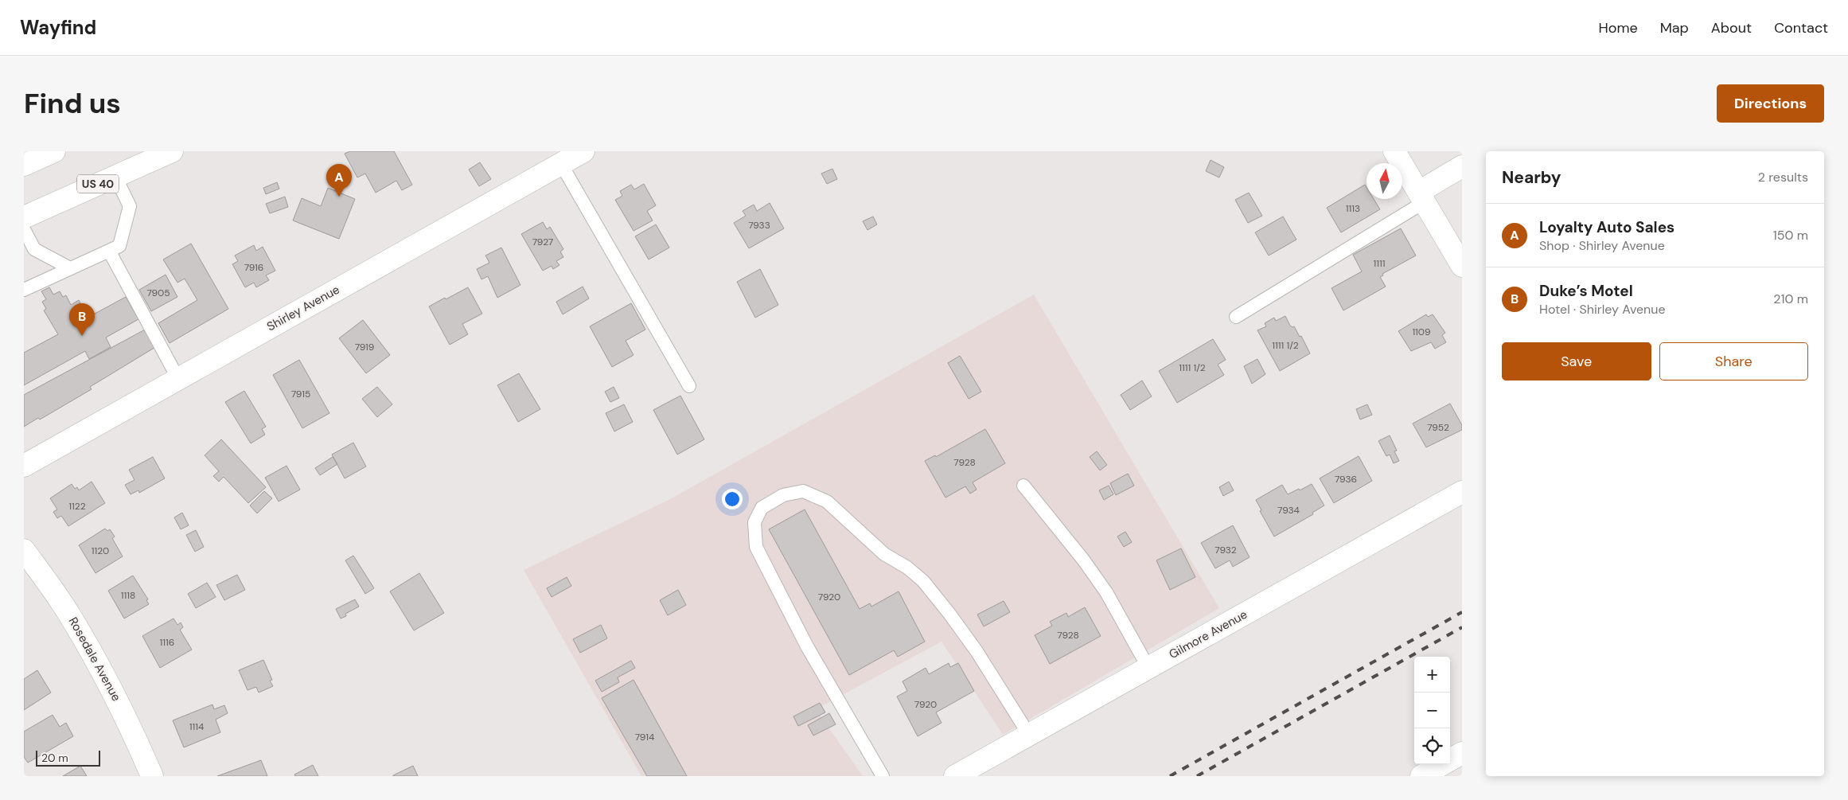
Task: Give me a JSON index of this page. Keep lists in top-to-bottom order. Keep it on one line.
{"streets":{"main road":["US 40","Shirley Avenue","Gilmore Avenue","Rosedale Avenue"]},"house_numbers":["1113","7933","7927","1111","7916","7905","1109","1111 1/2","7919","1111 1/2","7915","7952","7928","7936","1122","7934","7932","1120","1118","7920","7928","1116","7920","1114","7914"],"scale_bar":"20 m","north":"top","page":{"header":"Wayfind","nav":["Home","Map","About","Contact"],"buttons":["Directions",["Save","Share"]],"title":"Find us","heading":["Nearby","2 results"],"pins":["A","B"],"list":[{"mark":"A","name":"Loyalty Auto Sales","note":"Shop · Shirley Avenue","value":"150 m"},{"mark":"B","name":"Duke’s Motel","note":"Hotel · Shirley Avenue","value":"210 m"}],"map_buttons":["+","−"],"scale":"20 m"}}
